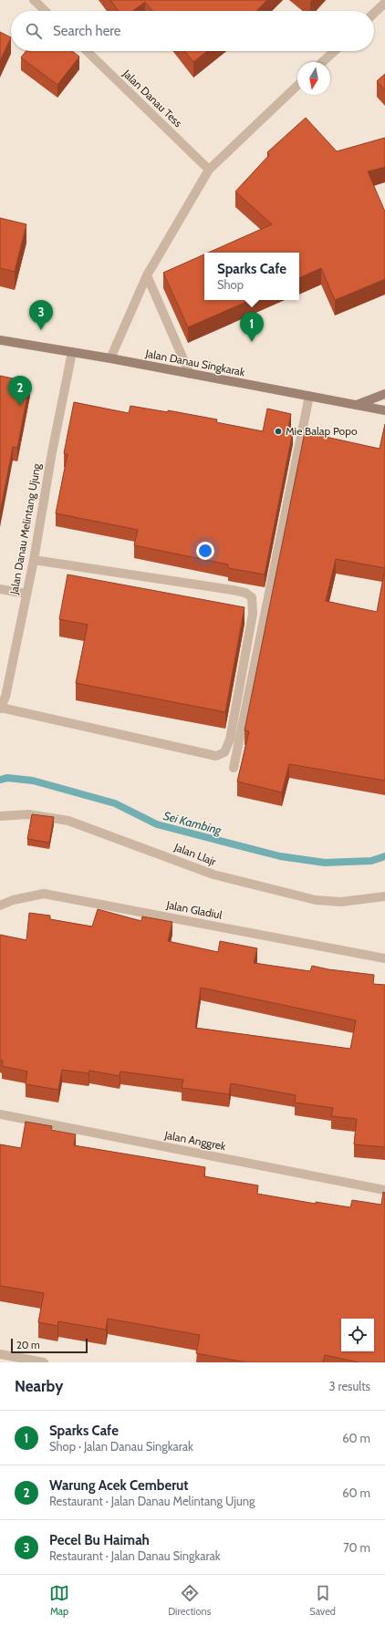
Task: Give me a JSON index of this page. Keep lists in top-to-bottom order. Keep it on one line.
{"streets":{"street":["Jalan Danau Tess","Jalan Danau Singkarak","Jalan Danau Melintang Ujung","Jalan Llajr","Jalan Gladiul","Jalan Anggrek"]},"crossings":[["Jalan Danau Singkarak","Jalan Danau Melintang Ujung"]],"water":["Sei Kambing"],"places":["Mie Balap Popo"],"scale_bar":"20 m","north":"bottom","page":{"search":"Search here","popup":["Sparks Cafe","Shop"],"pins":["3","1","2"],"scale":"20 m","heading":["Nearby","3 results"],"list":[{"mark":"1","name":"Sparks Cafe","note":"Shop · Jalan Danau Singkarak","value":"60 m"},{"mark":"2","name":"Warung Acek Cemberut","note":"Restaurant · Jalan Danau Melintang Ujung","value":"60 m"},{"mark":"3","name":"Pecel Bu Haimah","note":"Restaurant · Jalan Danau Singkarak","value":"70 m"}],"nav":["Map","Directions","Saved"]}}
